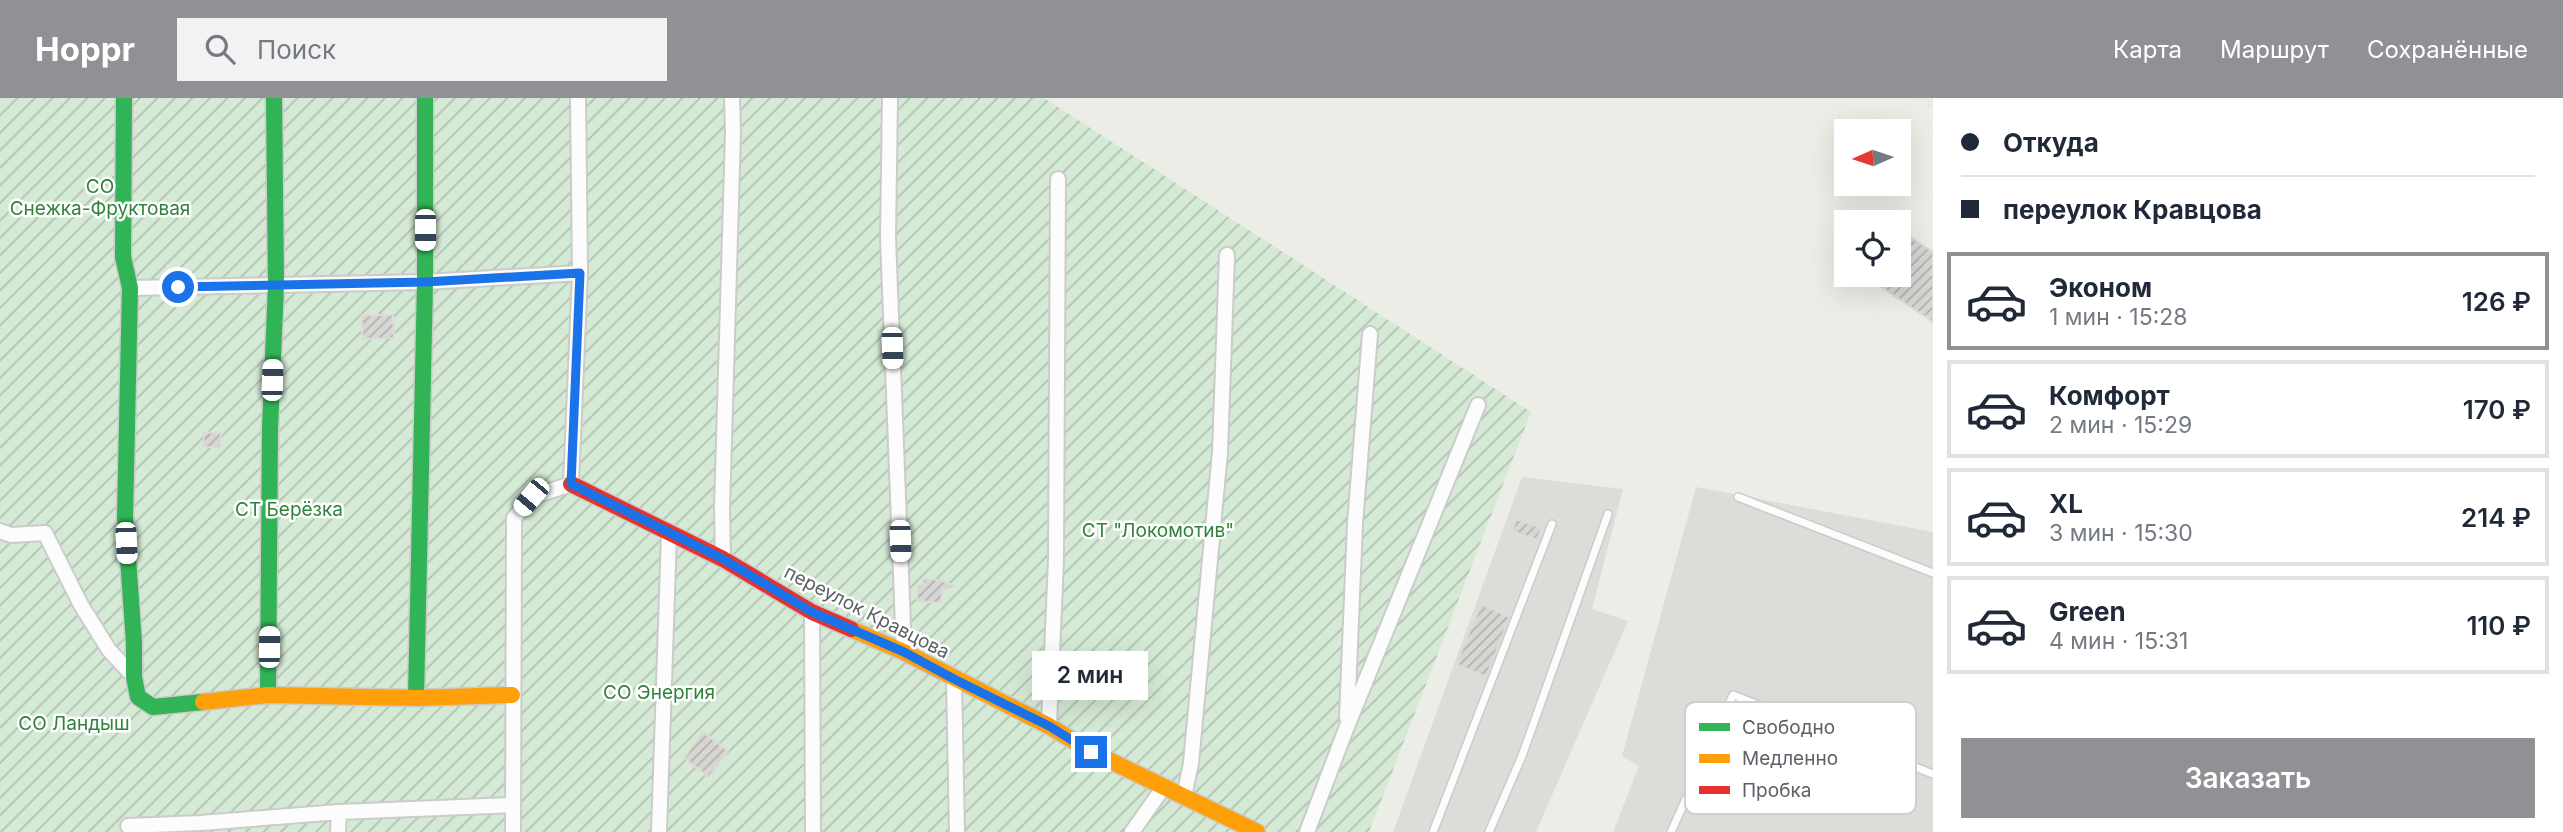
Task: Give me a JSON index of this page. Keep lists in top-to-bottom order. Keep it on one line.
{"streets":{"street":["переулок Кравцова"]},"parks":["СО Снежка-Фруктовая","СТ Берёзка","СТ \"Локомотив\"","СО Энергия","СО Ландыш"],"legend":["Свободно","Медленно","Пробка"],"north":"left","page":{"header":"Hoppr","search":"Поиск","nav":["Карта","Маршрут","Сохранённые"],"banner":["Откуда","переулок Кравцова"],"list":[{"name":"Эконом","note":"1 мин · 15:28","value":"126 ₽"},{"name":"Комфорт","note":"2 мин · 15:29","value":"170 ₽"},{"name":"XL","note":"3 мин · 15:30","value":"214 ₽"},{"name":"Green","note":"4 мин · 15:31","value":"110 ₽"}],"bubble":"2 мин","buttons":"Заказать"}}
